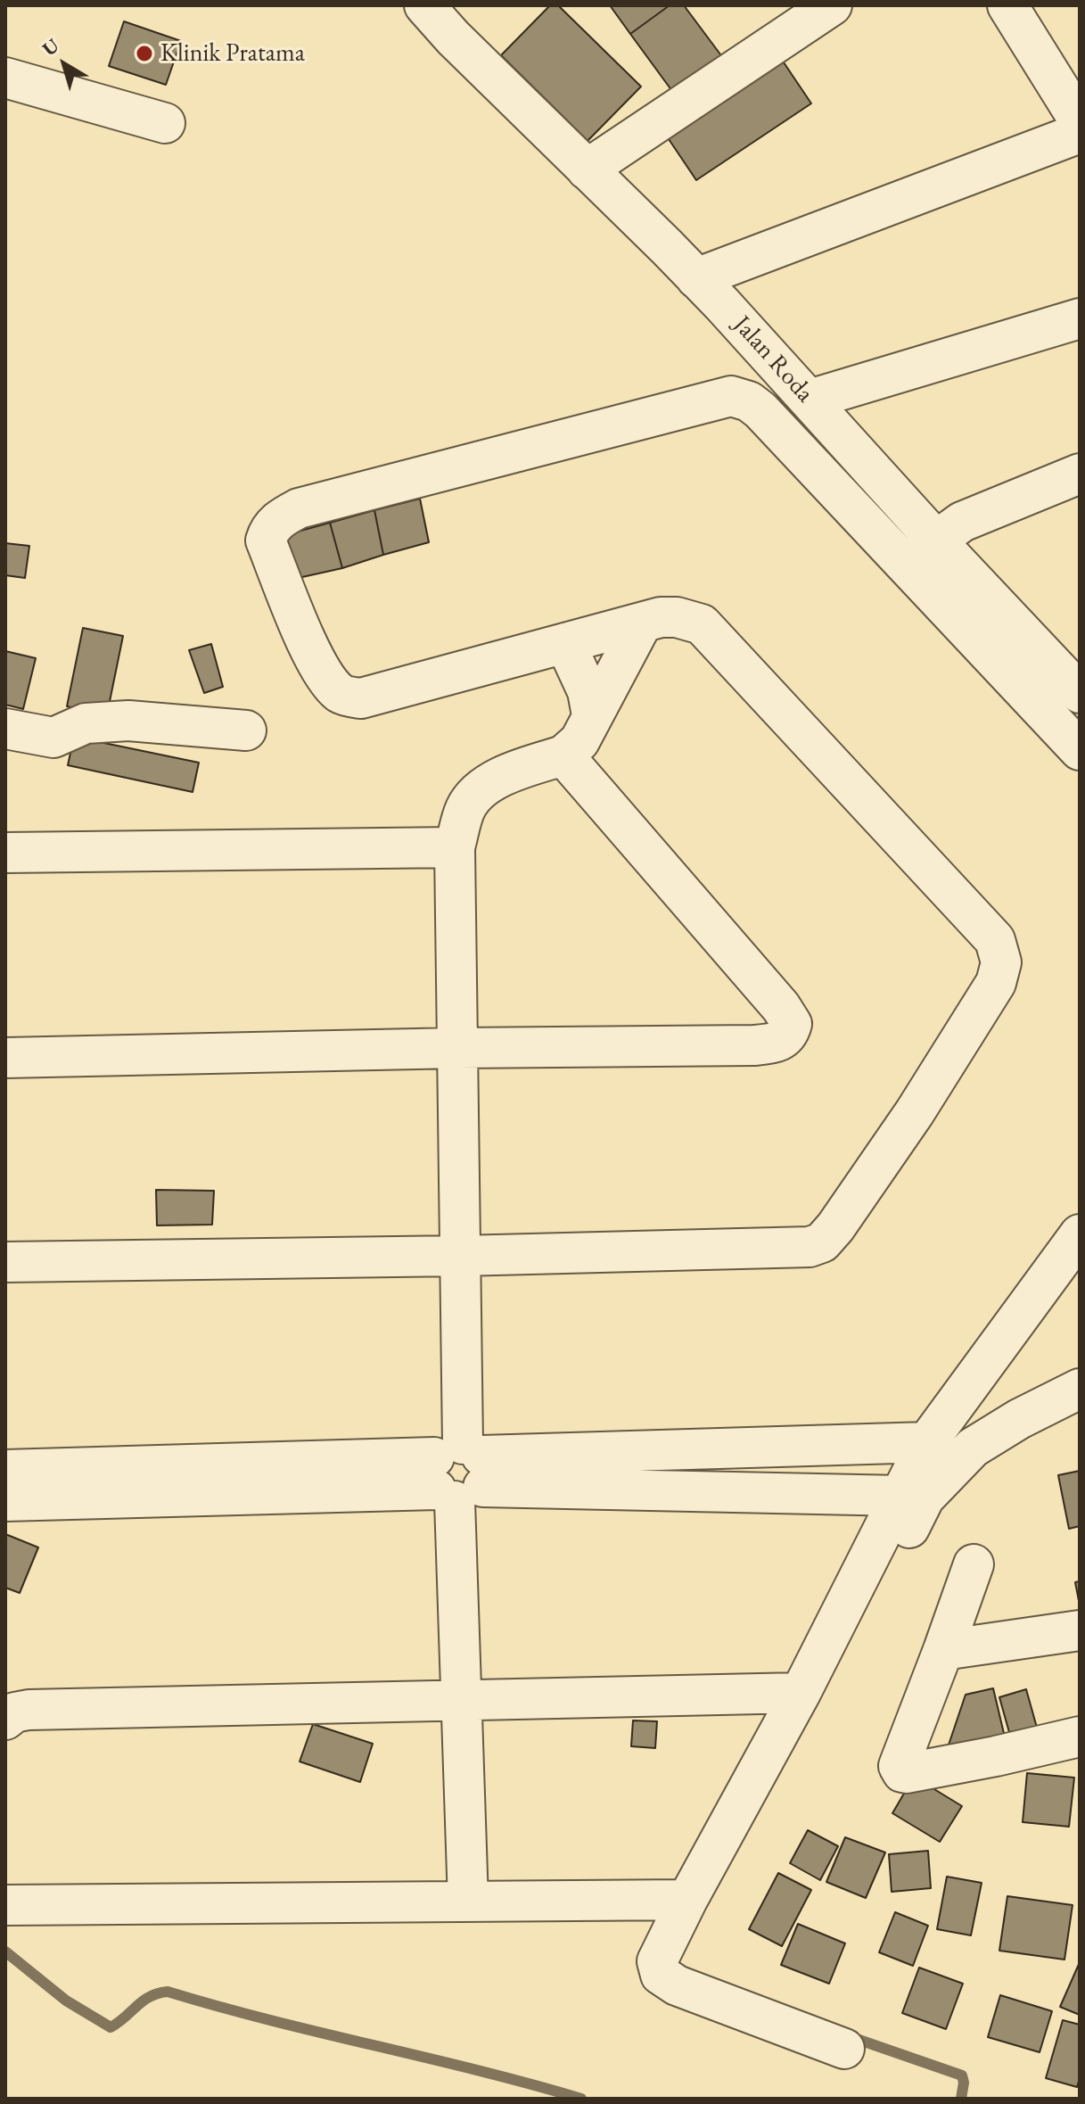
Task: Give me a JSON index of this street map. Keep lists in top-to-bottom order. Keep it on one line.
{"streets":{"street":["Jalan Roda"]},"places":["Klinik Pratama"],"north":"top left"}
